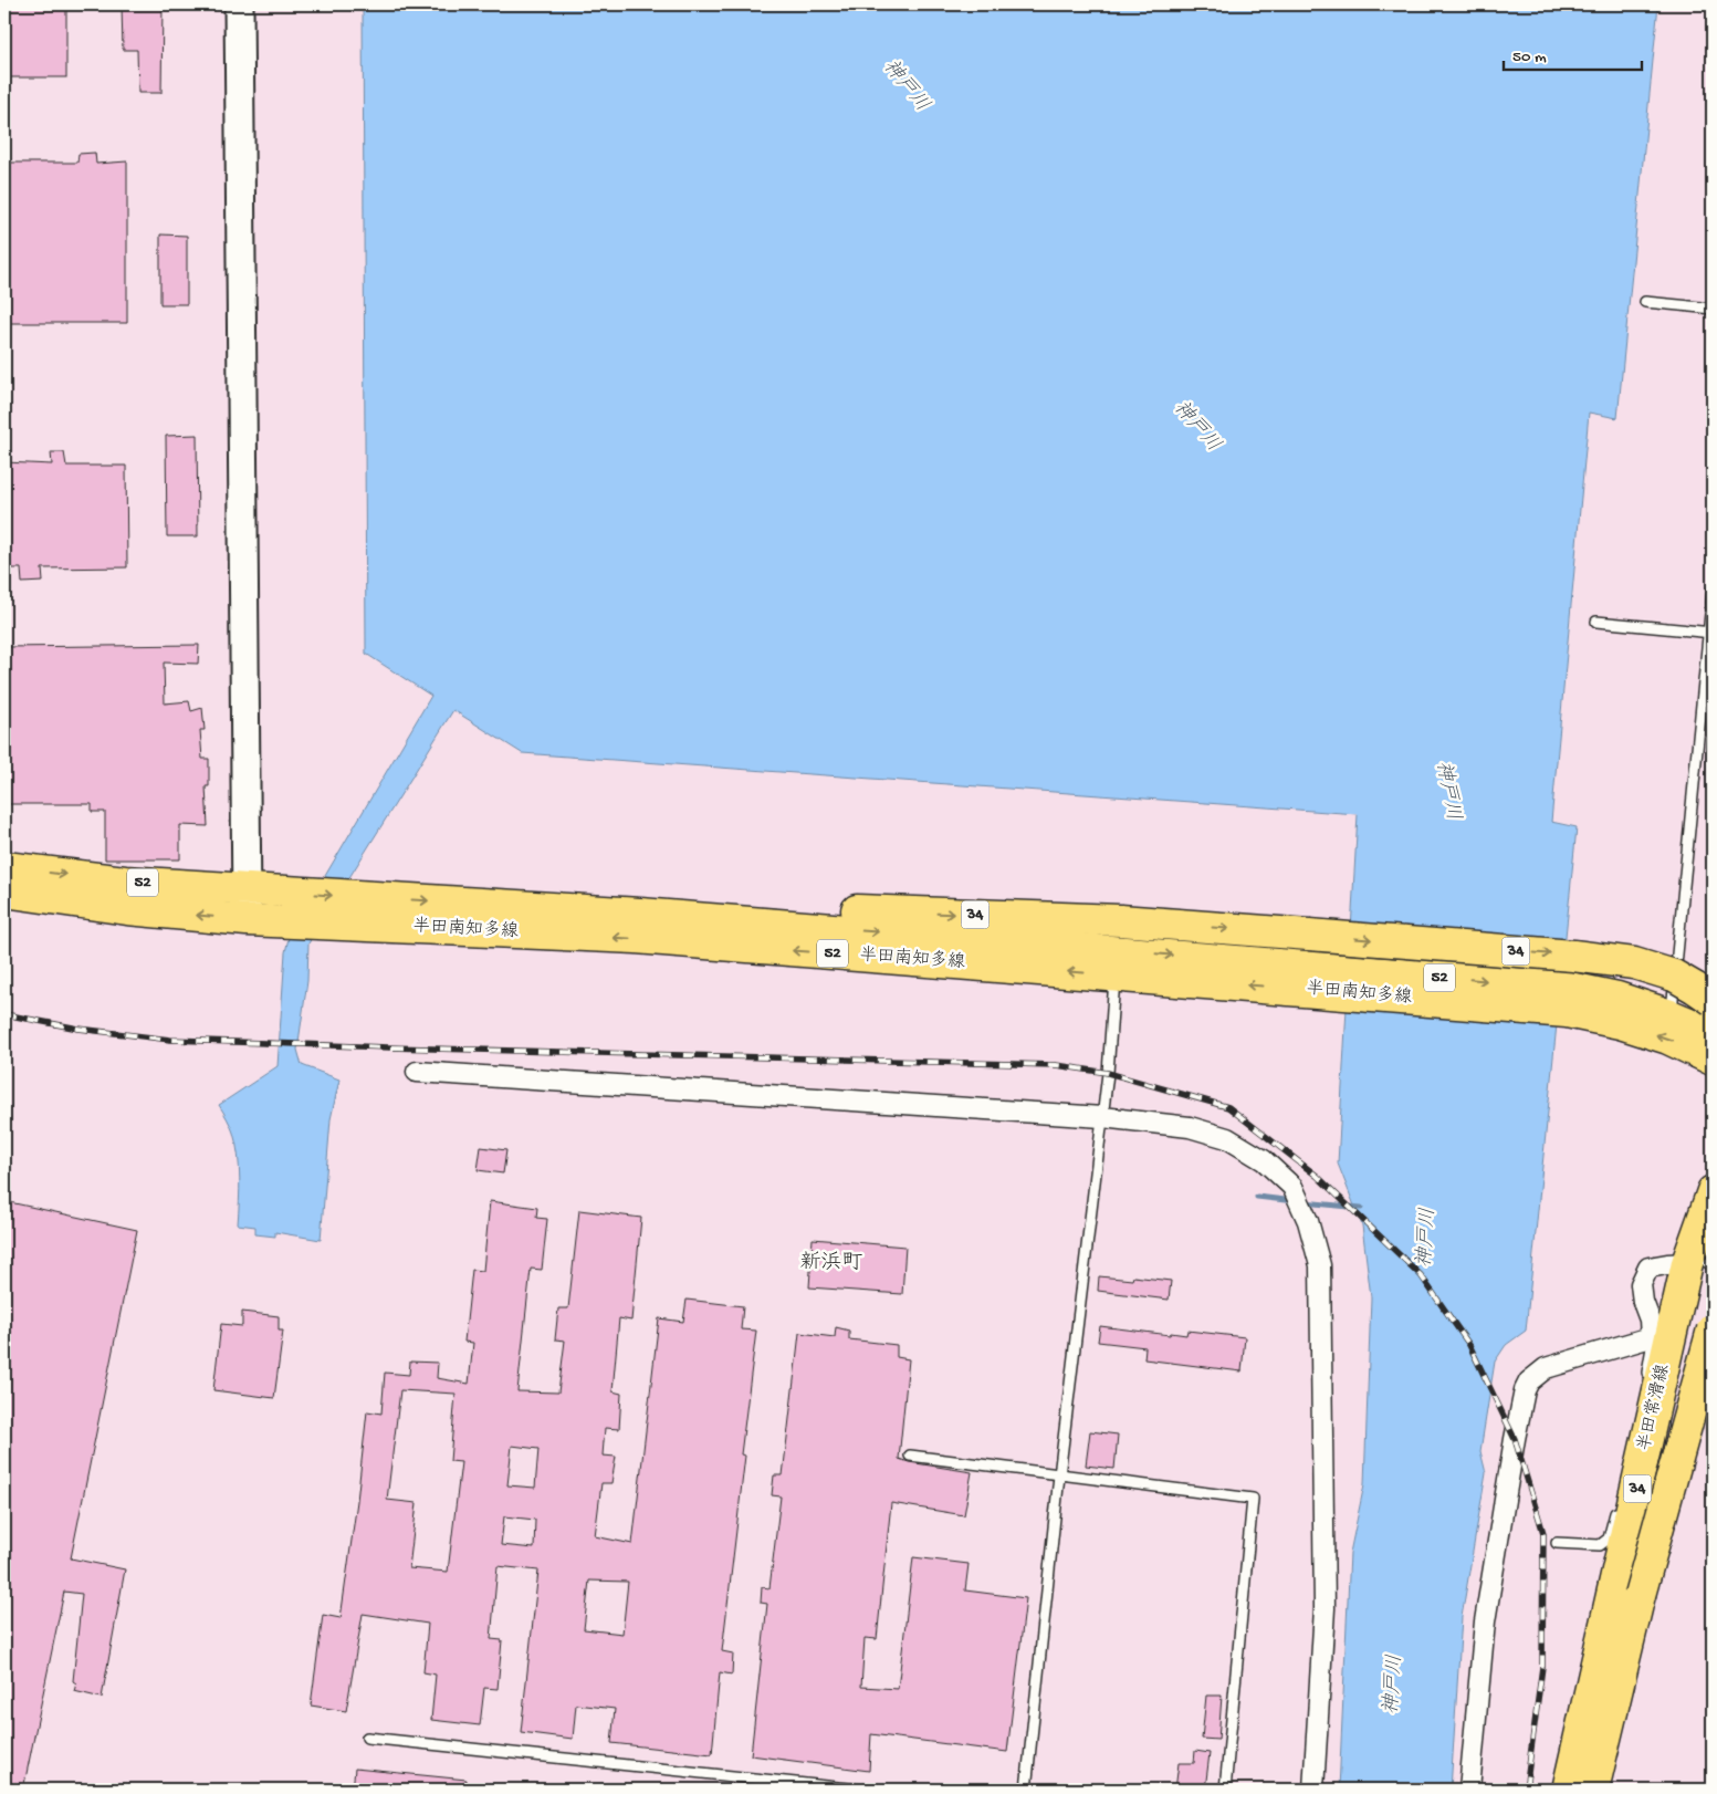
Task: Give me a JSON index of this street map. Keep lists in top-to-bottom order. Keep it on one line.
{"streets":{"main road":["52","34","半田南知多線","半田常滑線"]},"crossings":[["34","半田南知多線"]],"districts":["新浜町"],"water":["神戸川"],"scale_bar":"50 m"}
